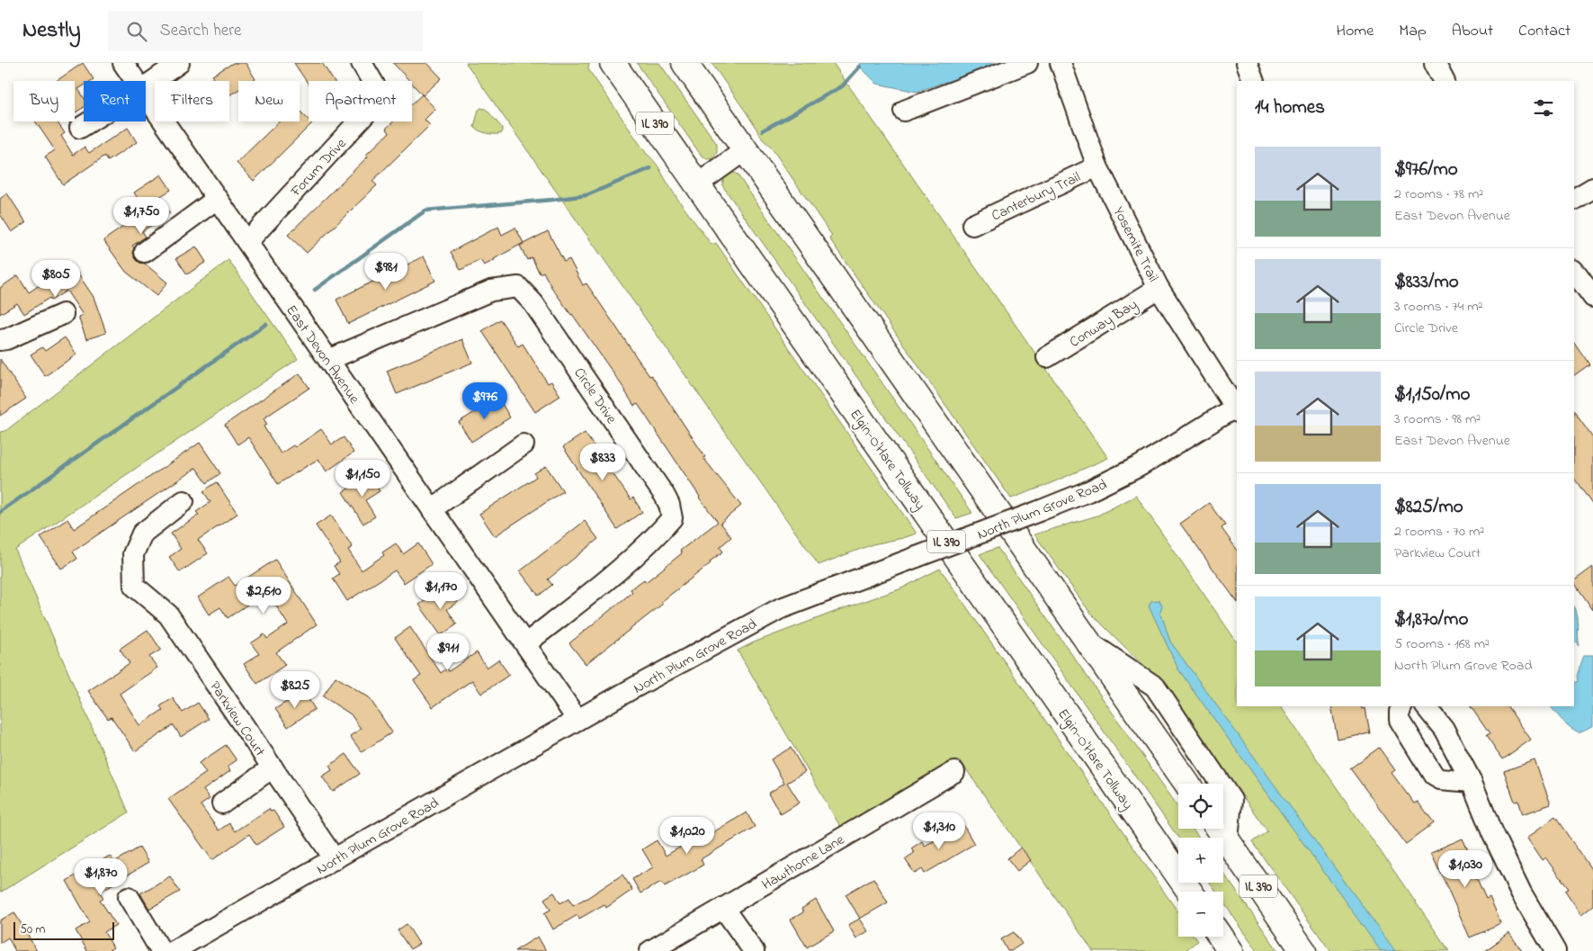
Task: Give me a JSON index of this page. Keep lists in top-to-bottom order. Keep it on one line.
{"streets":{"highway":["IL 390","Elgin-O'Hare Tollway"],"street":["Forum Drive","Canterbury Trail","Yosemite Trail","Conway Bay","East Devon Avenue","Circle Drive","North Plum Grove Road","Parkview Court","Hawthorne Lane"]},"crossings":[["Forum Drive","East Devon Avenue"],["Canterbury Trail","Yosemite Trail"],["Yosemite Trail","Conway Bay"],["Yosemite Trail","North Plum Grove Road"],["East Devon Avenue","Circle Drive"],["East Devon Avenue","North Plum Grove Road"],["North Plum Grove Road","Parkview Court"]],"scale_bar":"50 m","page":{"header":"Nestly","search":"Search here","nav":["Home","Map","About","Contact"],"chip":["Buy","Rent","Filters","New","Apartment"],"heading":"14 homes","list":[{"name":"$976/mo","note":"2 rooms · 78 m² · East Devon Avenue"},{"name":"$833/mo","note":"3 rooms · 74 m² · Circle Drive"},{"name":"$1,150/mo","note":"3 rooms · 98 m² · East Devon Avenue"},{"name":"$825/mo","note":"2 rooms · 70 m² · Parkview Court"},{"name":"$1,870/mo","note":"5 rooms · 168 m² · North Plum Grove Road"}],"price":["$1,750","$981","$805","$976","$833","$1,150","$1,170","$2,610","$911","$825","$1,310","$1,020","$1,030","$1,870"],"map_buttons":["+","−"],"scale":"50 m"}}
